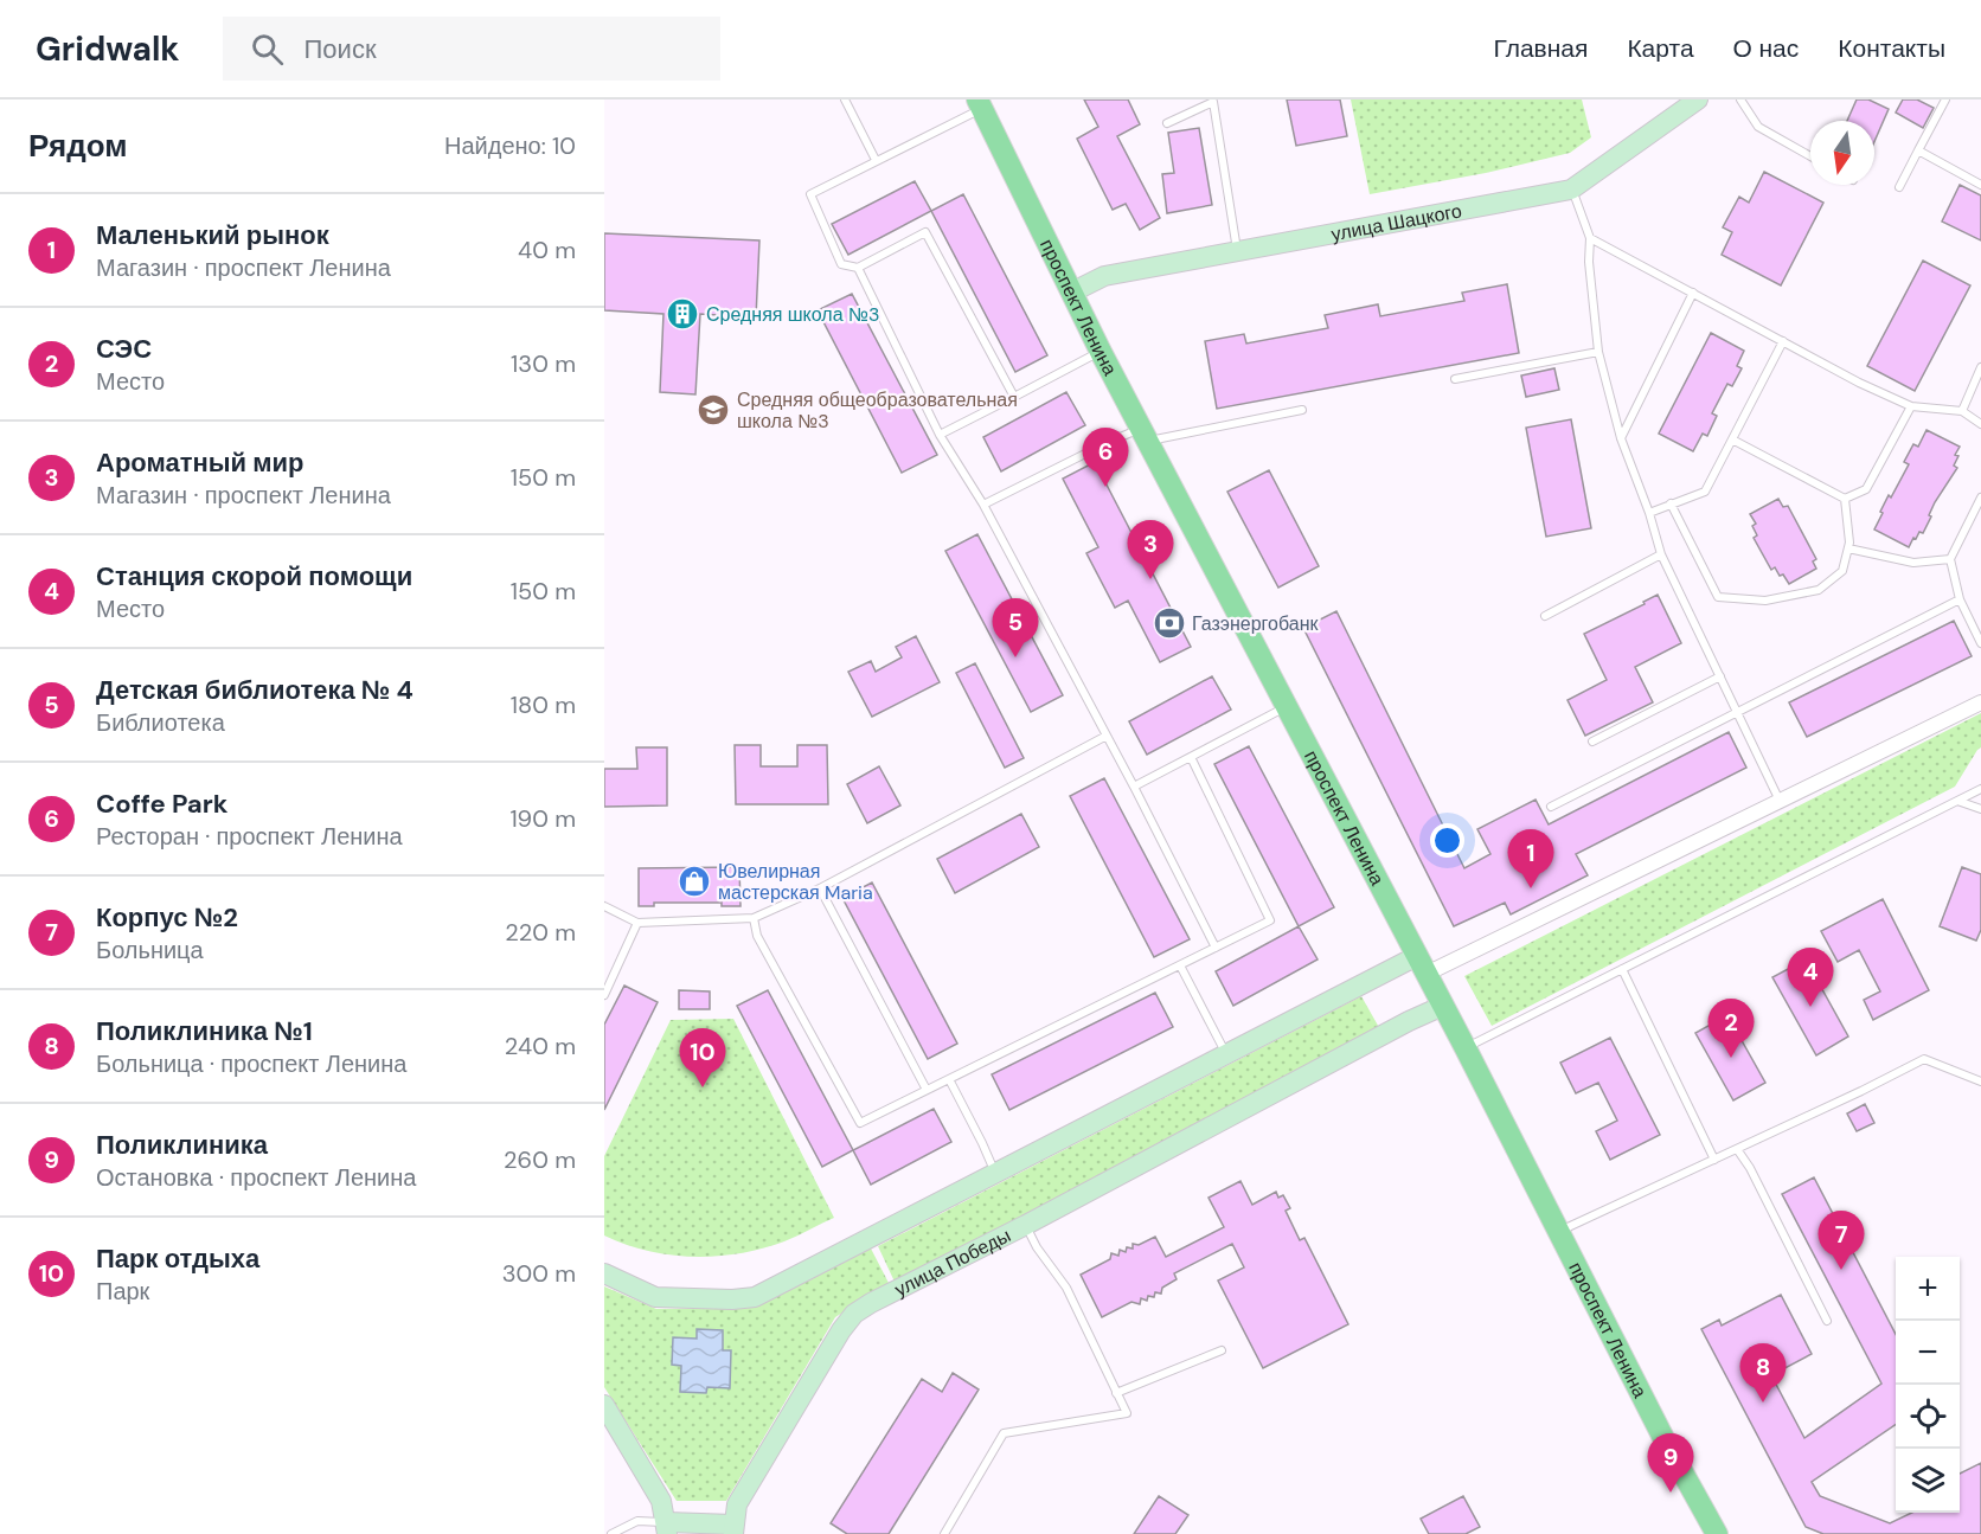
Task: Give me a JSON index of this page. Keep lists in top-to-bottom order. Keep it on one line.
{"streets":{"main road":["проспект Ленина"],"street":["улица Шацкого","улица Победы"]},"crossings":[["улица Шацкого","проспект Ленина"],["проспект Ленина","улица Победы"]],"places":{"building":["Средняя школа №3"],"school or university":["Средняя общеобразовательная школа №3"],"bank":["Газэнергобанк"],"shop":["Ювелирная мастерская Maria"]},"north":"bottom","page":{"header":"Gridwalk","search":"Поиск","nav":["Главная","Карта","О нас","Контакты"],"heading":["Рядом","Найдено: 10"],"list":[{"mark":"1","name":"Маленький рынок","note":"Магазин · проспект Ленина","value":"40 m"},{"mark":"2","name":"СЭС","note":"Место","value":"130 m"},{"mark":"3","name":"Ароматный мир","note":"Магазин · проспект Ленина","value":"150 m"},{"mark":"4","name":"Станция скорой помощи","note":"Место","value":"150 m"},{"mark":"5","name":"Детская библиотека № 4","note":"Библиотека","value":"180 m"},{"mark":"6","name":"Coffe Park","note":"Ресторан · проспект Ленина","value":"190 m"},{"mark":"7","name":"Корпус №2","note":"Больница","value":"220 m"},{"mark":"8","name":"Поликлиника №1","note":"Больница · проспект Ленина","value":"240 m"},{"mark":"9","name":"Поликлиника","note":"Остановка · проспект Ленина","value":"260 m"},{"mark":"10","name":"Парк отдыха","note":"Парк","value":"300 m"}],"pins":["6","3","5","1","4","2","10","7","8","9"],"map_buttons":["+","−"]}}
